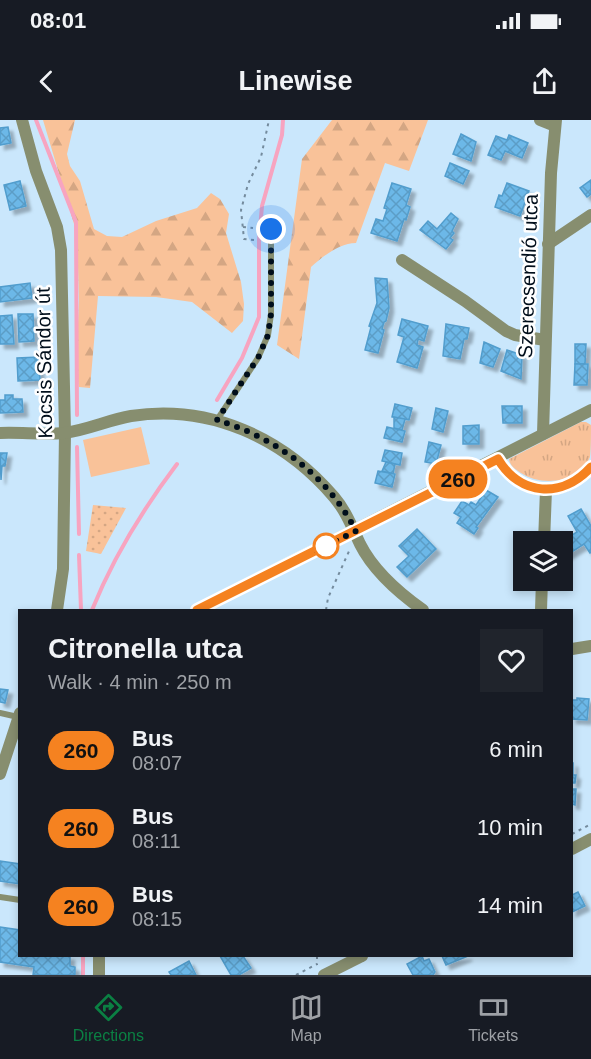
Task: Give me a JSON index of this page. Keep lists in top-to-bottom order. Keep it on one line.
{"streets":{"street":["Szerecsendió utca","Kocsis Sándor út"]},"lines":["bus line 260"],"page":{"status":"08:01","header":"Linewise","on_map":"260","heading":["Citronella utca","Walk · 4 min · 250 m"],"list":[{"mark":"260","name":"Bus","note":"08:07","value":"6 min"},{"mark":"260","name":"Bus","note":"08:11","value":"10 min"},{"mark":"260","name":"Bus","note":"08:15","value":"14 min"}],"tabs":["Directions","Map","Tickets"]}}
